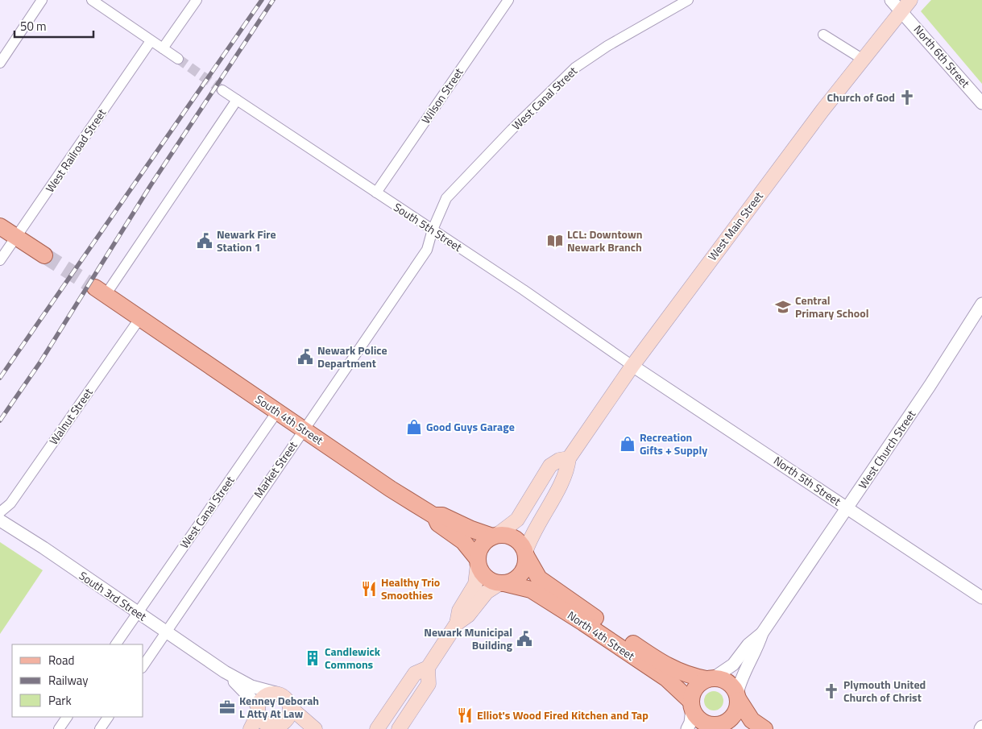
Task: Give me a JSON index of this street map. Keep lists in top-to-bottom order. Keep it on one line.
{"streets":{"main road":["West Main Street","South 4th Street","North 4th Street"],"street":["North 6th Street","Wilson Street","West Canal Street","West Railroad Street","South 5th Street","Walnut Street","West Church Street","Market Street","North 5th Street","South 3rd Street"]},"crossings":[["North 6th Street","West Main Street"],["Wilson Street","South 5th Street"],["West Canal Street","South 5th Street"],["West Canal Street","South 4th Street"],["West Canal Street","Market Street"],["West Canal Street","South 3rd Street"],["West Main Street","South 5th Street"],["West Main Street","South 4th Street"],["West Main Street","North 5th Street"],["West Main Street","North 4th Street"],["South 5th Street","Market Street"],["South 5th Street","North 5th Street"],["Walnut Street","South 4th Street"],["South 4th Street","Market Street"],["South 4th Street","North 4th Street"],["West Church Street","North 5th Street"],["West Church Street","North 4th Street"],["Market Street","South 3rd Street"]],"places":{"church":["Church of God","Plymouth United Church of Christ"],"public building":["Newark Fire Station 1","Newark Police Department","Newark Municipal Building"],"library":["LCL: Downtown Newark Branch"],"school or university":["Central Primary School"],"shop":["Good Guys Garage","Recreation Gifts + Supply"],"restaurant":["Healthy Trio Smoothies","Elliot's Wood Fired Kitchen and Tap"],"building":["Candlewick Commons"],"office":["Kenney Deborah L Atty At Law"]},"legend":["Road","Railway","Park"],"scale_bar":"50 m"}
